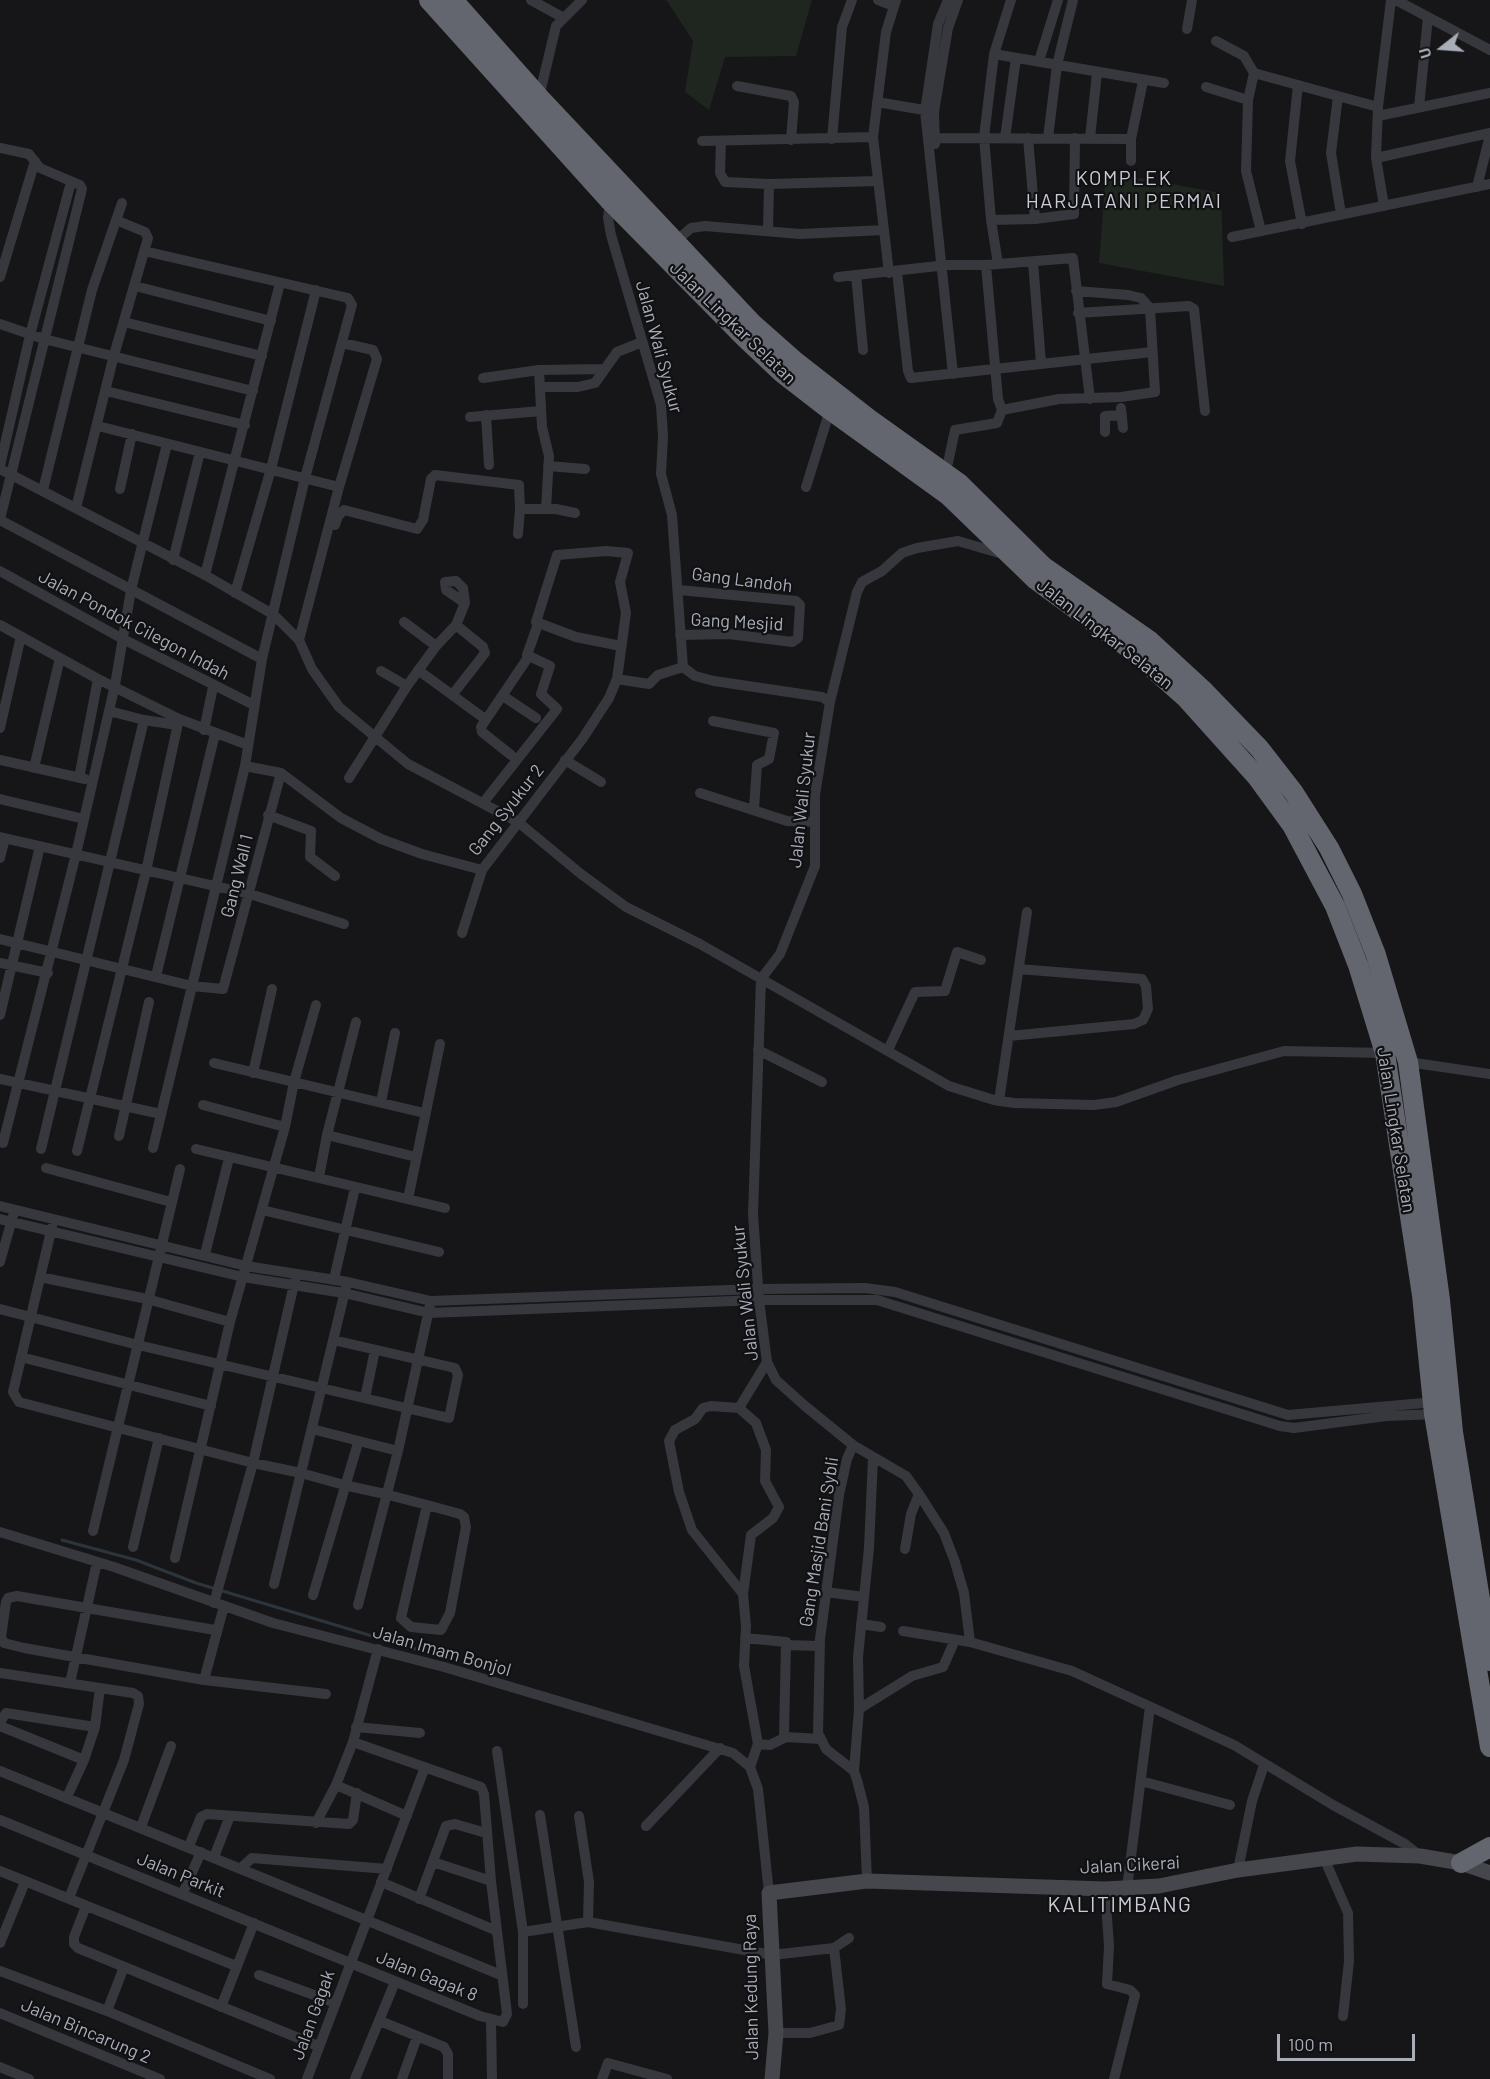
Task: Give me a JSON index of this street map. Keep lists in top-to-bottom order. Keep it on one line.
{"streets":{"highway":["Jalan Lingkar Selatan"],"street":["Jalan Wali Syukur","Gang Landoh","Gang Mesjid","Jalan Pondok Cilegon Indah","Gang Syukur 2","Gang Wall 1","Gang Masjid Bani Sybli","Jalan Imam Bonjol","Jalan Cikerai","Jalan Parkit","Jalan Gagak 8","Jalan Kedung Raya","Jalan Gagak","Jalan Bincarung 2"]},"crossings":[["Jalan Lingkar Selatan","Jalan Wali Syukur"],["Jalan Wali Syukur","Gang Landoh"],["Jalan Wali Syukur","Gang Mesjid"],["Jalan Wali Syukur","Gang Masjid Bani Sybli"],["Gang Landoh","Gang Mesjid"],["Gang Syukur 2","Gang Wall 1"],["Jalan Cikerai","Jalan Kedung Raya"],["Jalan Parkit","Jalan Gagak 8"],["Jalan Parkit","Jalan Gagak"],["Jalan Gagak 8","Jalan Gagak"]],"districts":["KOMPLEK HARJATANI PERMAI","KALITIMBANG"],"scale_bar":"100 m","north":"left"}
